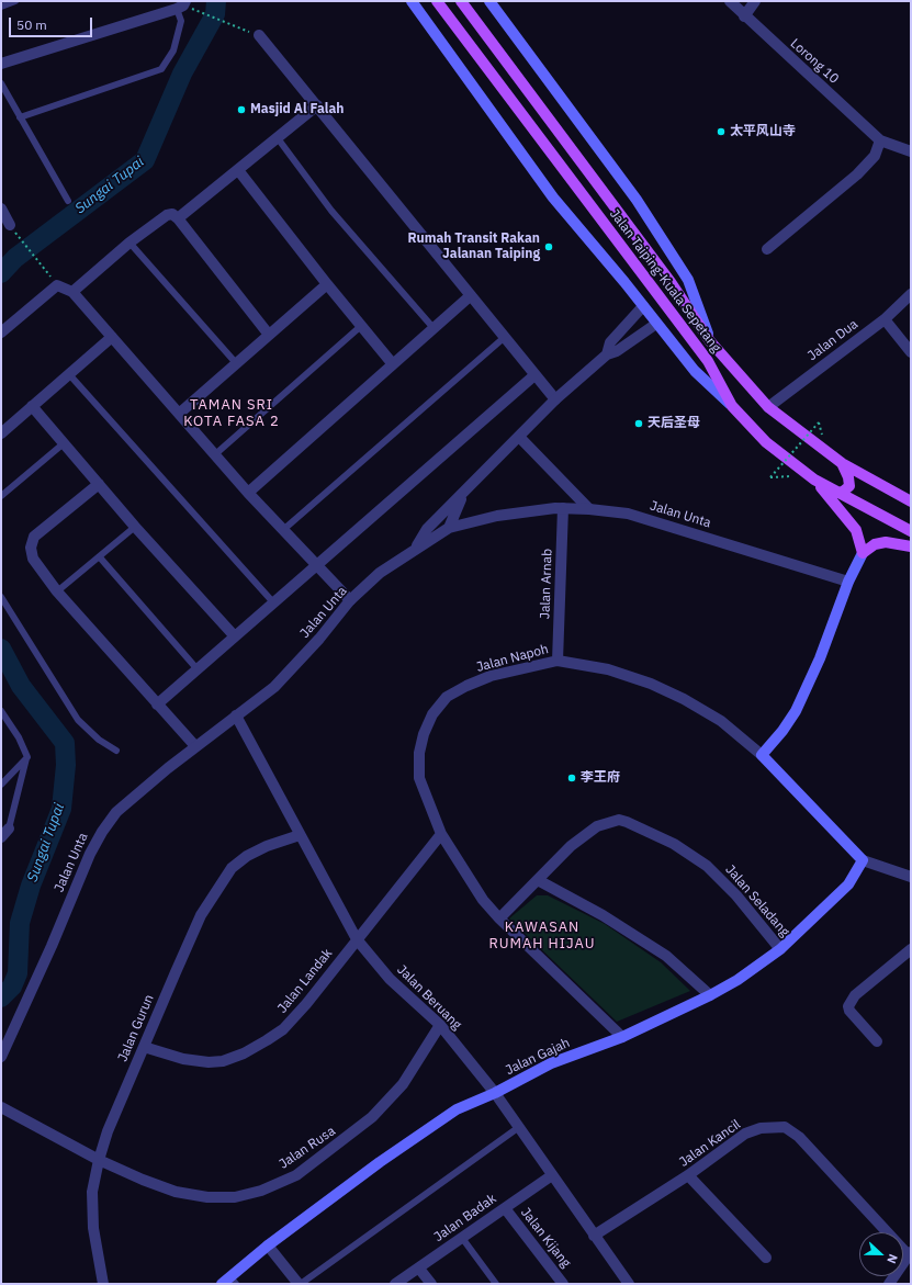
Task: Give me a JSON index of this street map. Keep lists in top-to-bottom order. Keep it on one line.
{"streets":{"main road":["Jalan Taiping-Kuala Sepetang","Jalan Napoh","Jalan Gajah"],"street":["Lorong 10","Jalan Dua","Jalan Unta","Jalan Arnab","Jalan Seladang","Jalan Landak","Jalan Beruang","Jalan Gurun","Jalan Kancil","Jalan Rusa","Jalan Badak","Jalan Kijang"]},"crossings":[["Jalan Taiping-Kuala Sepetang","Jalan Dua"],["Jalan Unta","Jalan Arnab"],["Jalan Unta","Jalan Beruang"],["Jalan Arnab","Jalan Napoh"],["Jalan Napoh","Jalan Seladang"],["Jalan Napoh","Jalan Landak"],["Jalan Napoh","Jalan Gajah"],["Jalan Seladang","Jalan Gajah"],["Jalan Landak","Jalan Beruang"],["Jalan Landak","Jalan Gurun"],["Jalan Beruang","Jalan Gurun"],["Jalan Beruang","Jalan Gajah"],["Jalan Beruang","Jalan Kancil"],["Jalan Beruang","Jalan Rusa"],["Jalan Beruang","Jalan Badak"],["Jalan Gurun","Jalan Rusa"],["Jalan Badak","Jalan Kijang"]],"districts":["TAMAN SRI KOTA FASA 2","KAWASAN RUMAH HIJAU"],"water":["Sungai Tupai"],"places":["Masjid Al Falah","太平风山寺","Rumah Transit Rakan Jalanan Taiping","天后圣母","李王府"],"scale_bar":"50 m","north":"right"}
